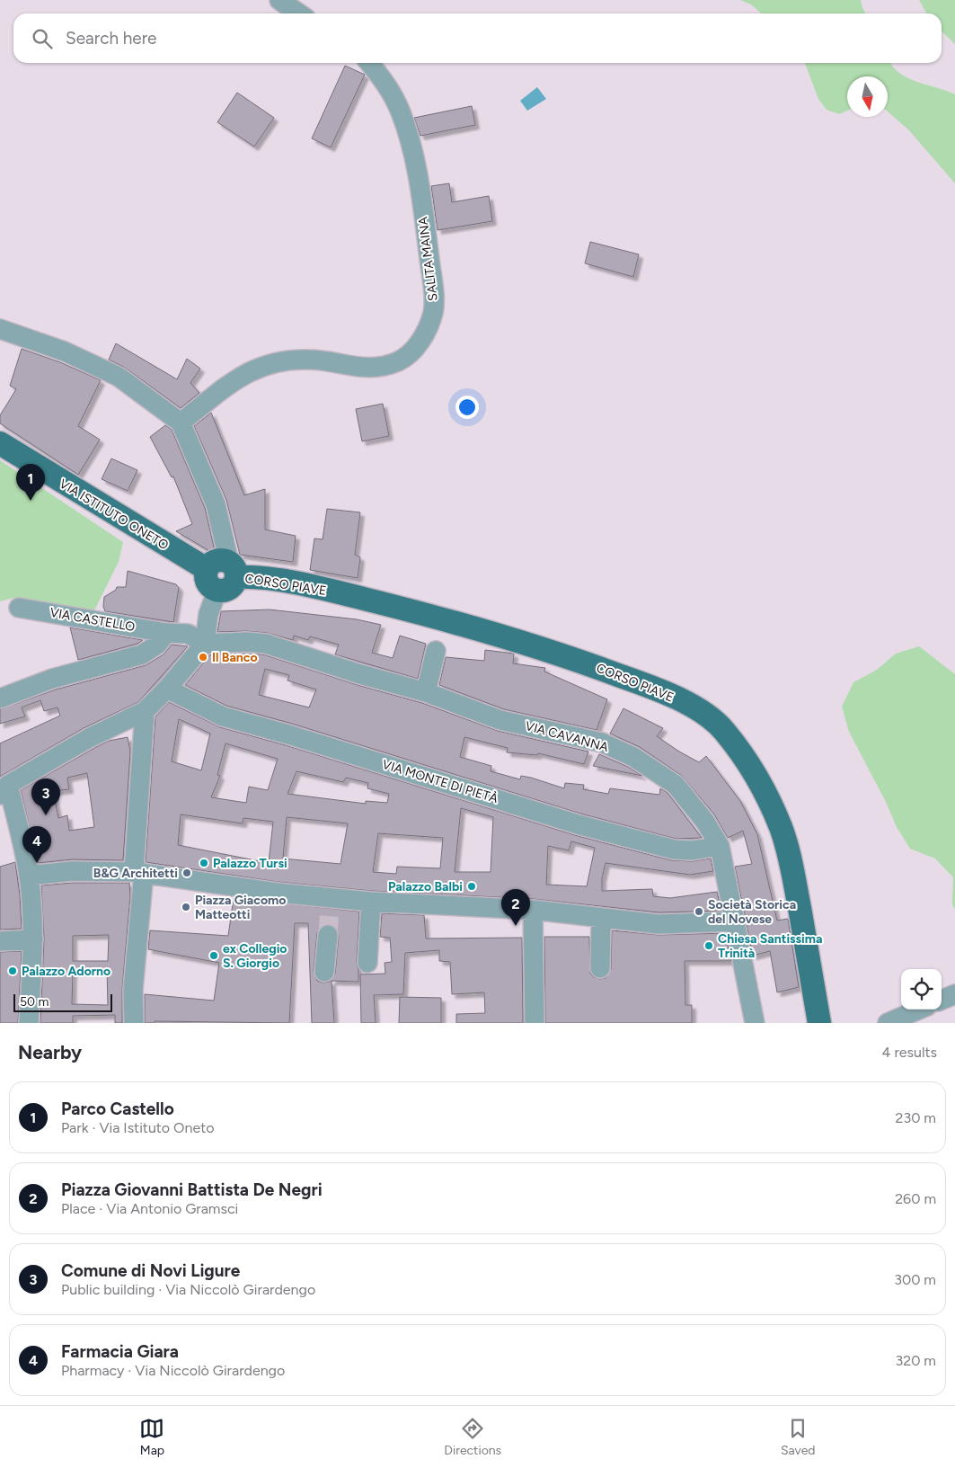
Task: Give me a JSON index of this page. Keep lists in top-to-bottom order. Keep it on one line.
{"streets":{"main road":["VIA ISTITUTO ONETO","CORSO PIAVE"],"street":["SALITA MAINA","VIA CASTELLO","VIA CAVANNA","VIA MONTE DI PIETÀ"]},"crossings":[["VIA ISTITUTO ONETO","CORSO PIAVE"],["VIA CASTELLO","VIA CAVANNA"],["VIA CAVANNA","VIA MONTE DI PIETÀ"]],"places":["Il Banco","Palazzo Tursi","B&G Architetti","Palazzo Balbi","Piazza Giacomo Matteotti","Società Storica del Novese","Chiesa Santissima Trinità","ex Collegio S. Giorgio","Palazzo Adorno"],"scale_bar":"50 m","north":"bottom","page":{"search":"Search here","pins":["1","3","4","2"],"scale":"50 m","heading":["Nearby","4 results"],"list":[{"mark":"1","name":"Parco Castello","note":"Park · Via Istituto Oneto","value":"230 m"},{"mark":"2","name":"Piazza Giovanni Battista De Negri","note":"Place · Via Antonio Gramsci","value":"260 m"},{"mark":"3","name":"Comune di Novi Ligure","note":"Public building · Via Niccolò Girardengo","value":"300 m"},{"mark":"4","name":"Farmacia Giara","note":"Pharmacy · Via Niccolò Girardengo","value":"320 m"}],"nav":["Map","Directions","Saved"]}}
